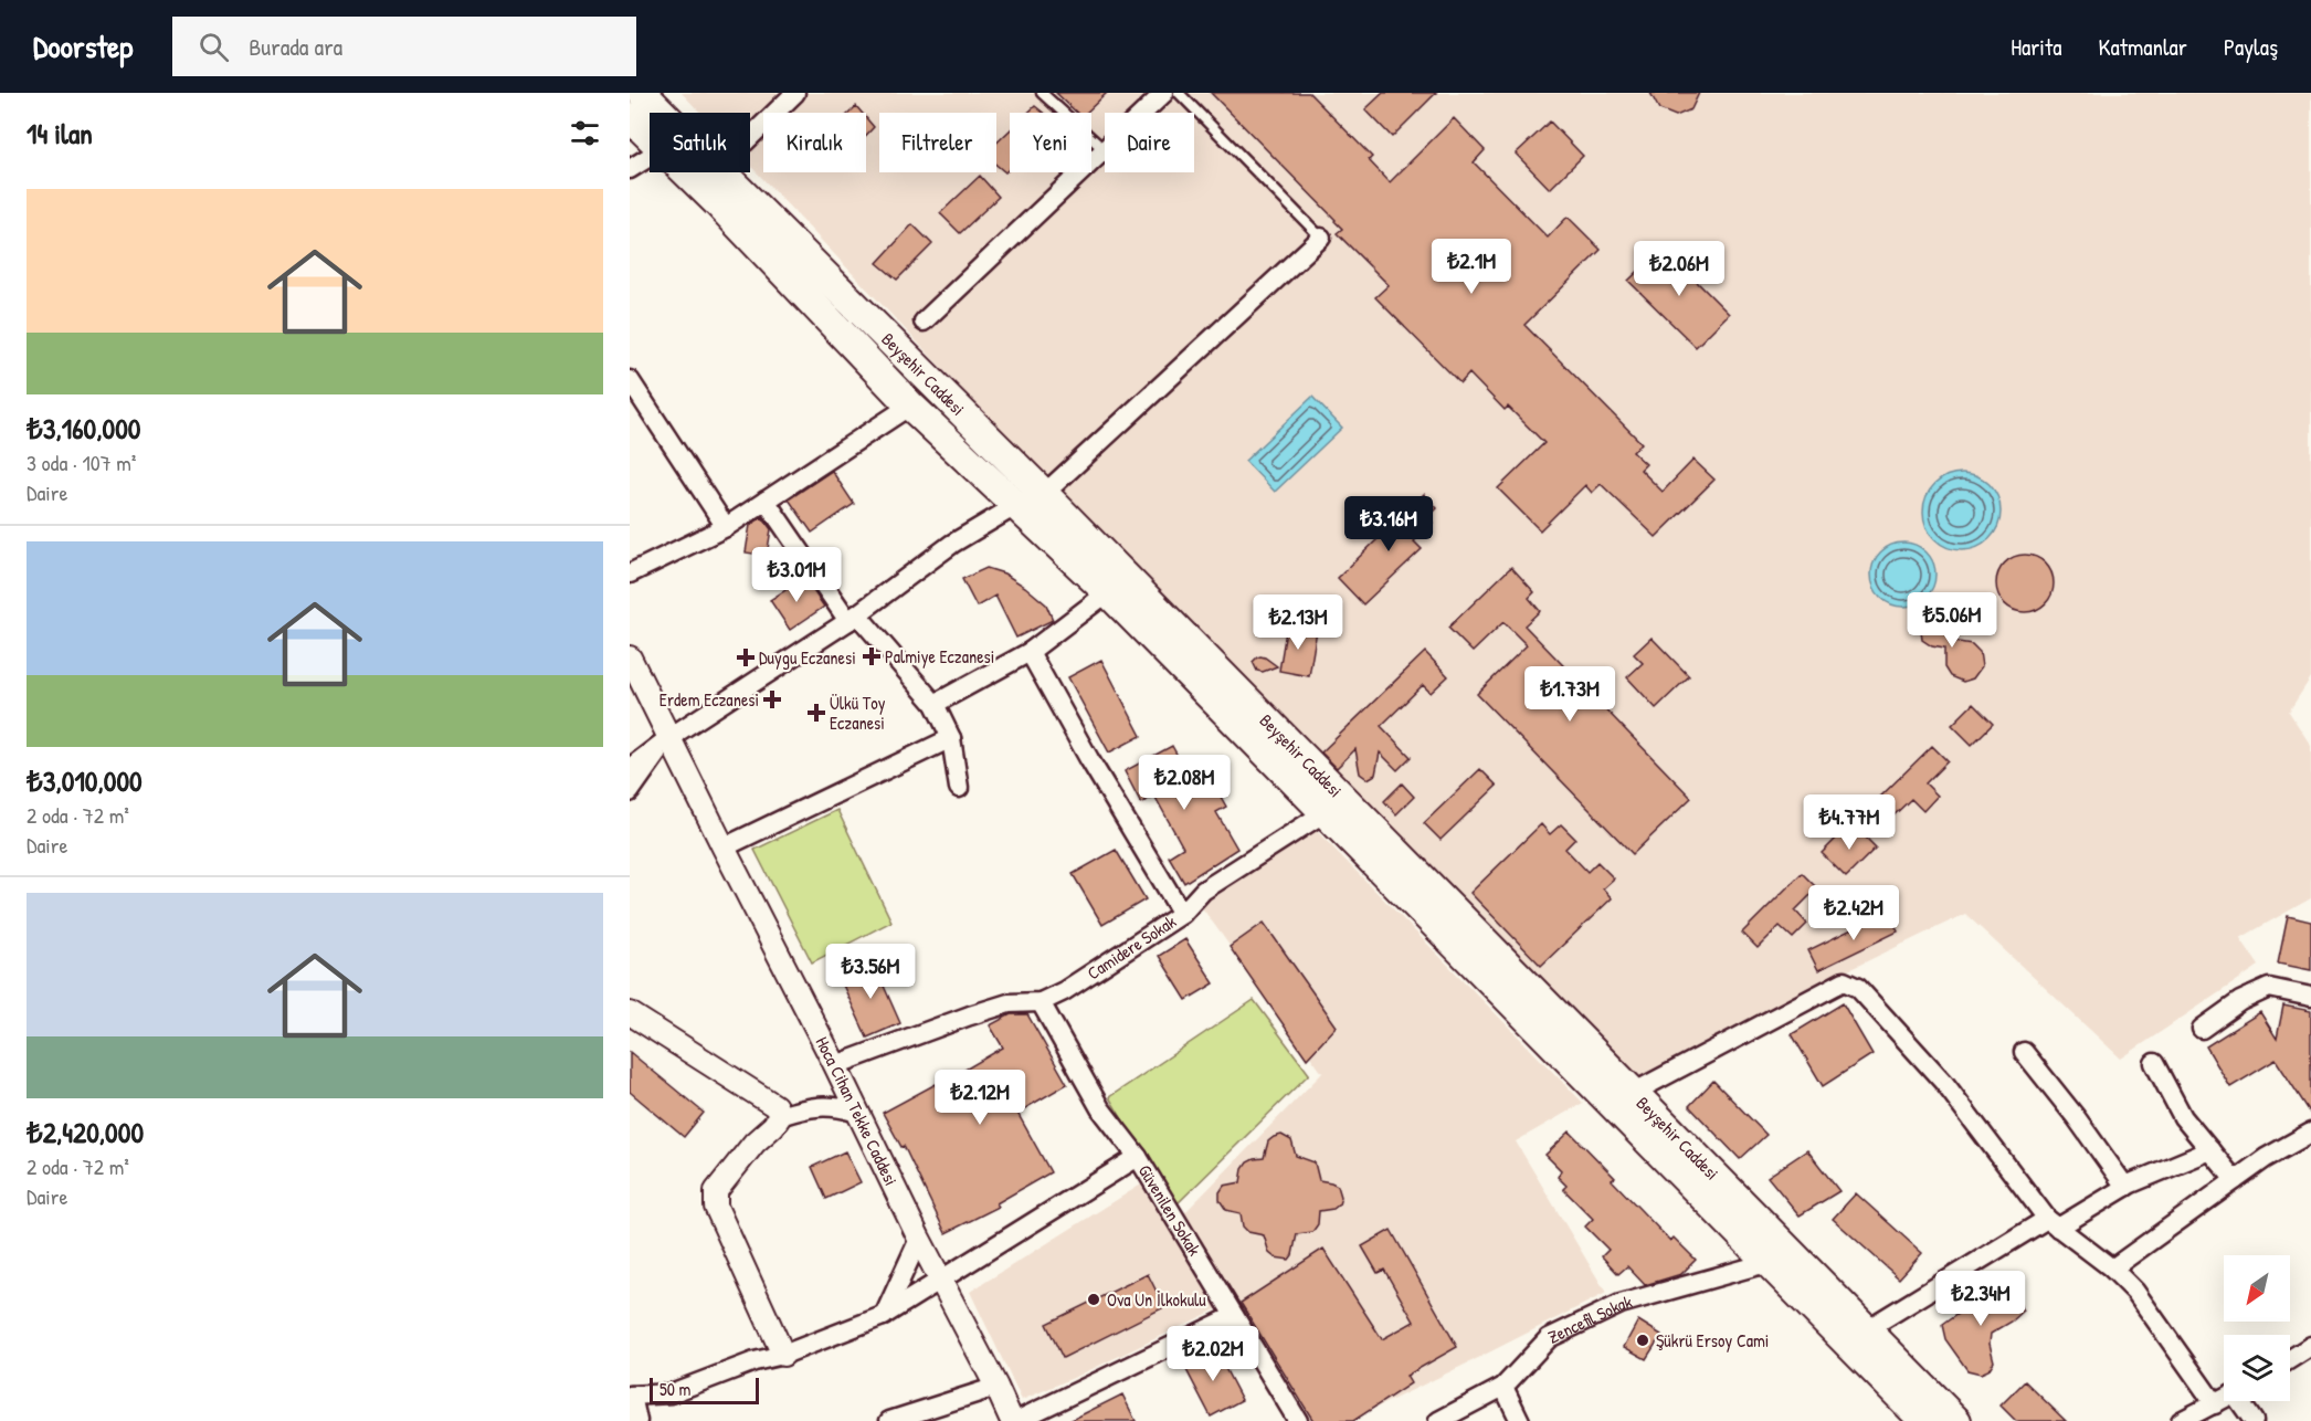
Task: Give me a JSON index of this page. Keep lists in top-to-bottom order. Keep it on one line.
{"streets":{"main road":["Beyşehir Caddesi"],"street":["Camidere Sokak","Hoca Cihan Tekke Caddesi","Güvenilen Sokak","Zencefil Sokak"]},"crossings":[["Beyşehir Caddesi","Zencefil Sokak"],["Camidere Sokak","Hoca Cihan Tekke Caddesi"],["Camidere Sokak","Güvenilen Sokak"]],"places":{"health":["Palmiye Eczanesi","Duygu Eczanesi","Erdem Eczanesi","Ülkü Toy Eczanesi"],"other":["Ova Un İlkokulu","Şükrü Ersoy Cami"]},"scale_bar":"50 m","north":"bottom left","page":{"header":"Doorstep","search":"Burada ara","nav":["Harita","Katmanlar","Paylaş"],"heading":"14 ilan","chip":["Satılık","Kiralık","Filtreler","Yeni","Daire"],"list":[{"name":"₺3,160,000","note":"3 oda · 107 m² · Daire"},{"name":"₺3,010,000","note":"2 oda · 72 m² · Daire"},{"name":"₺2,420,000","note":"2 oda · 72 m² · Daire"}],"price":["₺2.1M","₺2.06M","₺3.16M","₺3.01M","₺5.06M","₺2.13M","₺1.73M","₺2.08M","₺4.77M","₺2.42M","₺3.56M","₺2.12M","₺2.34M","₺2.02M"],"scale":"50 m"}}
